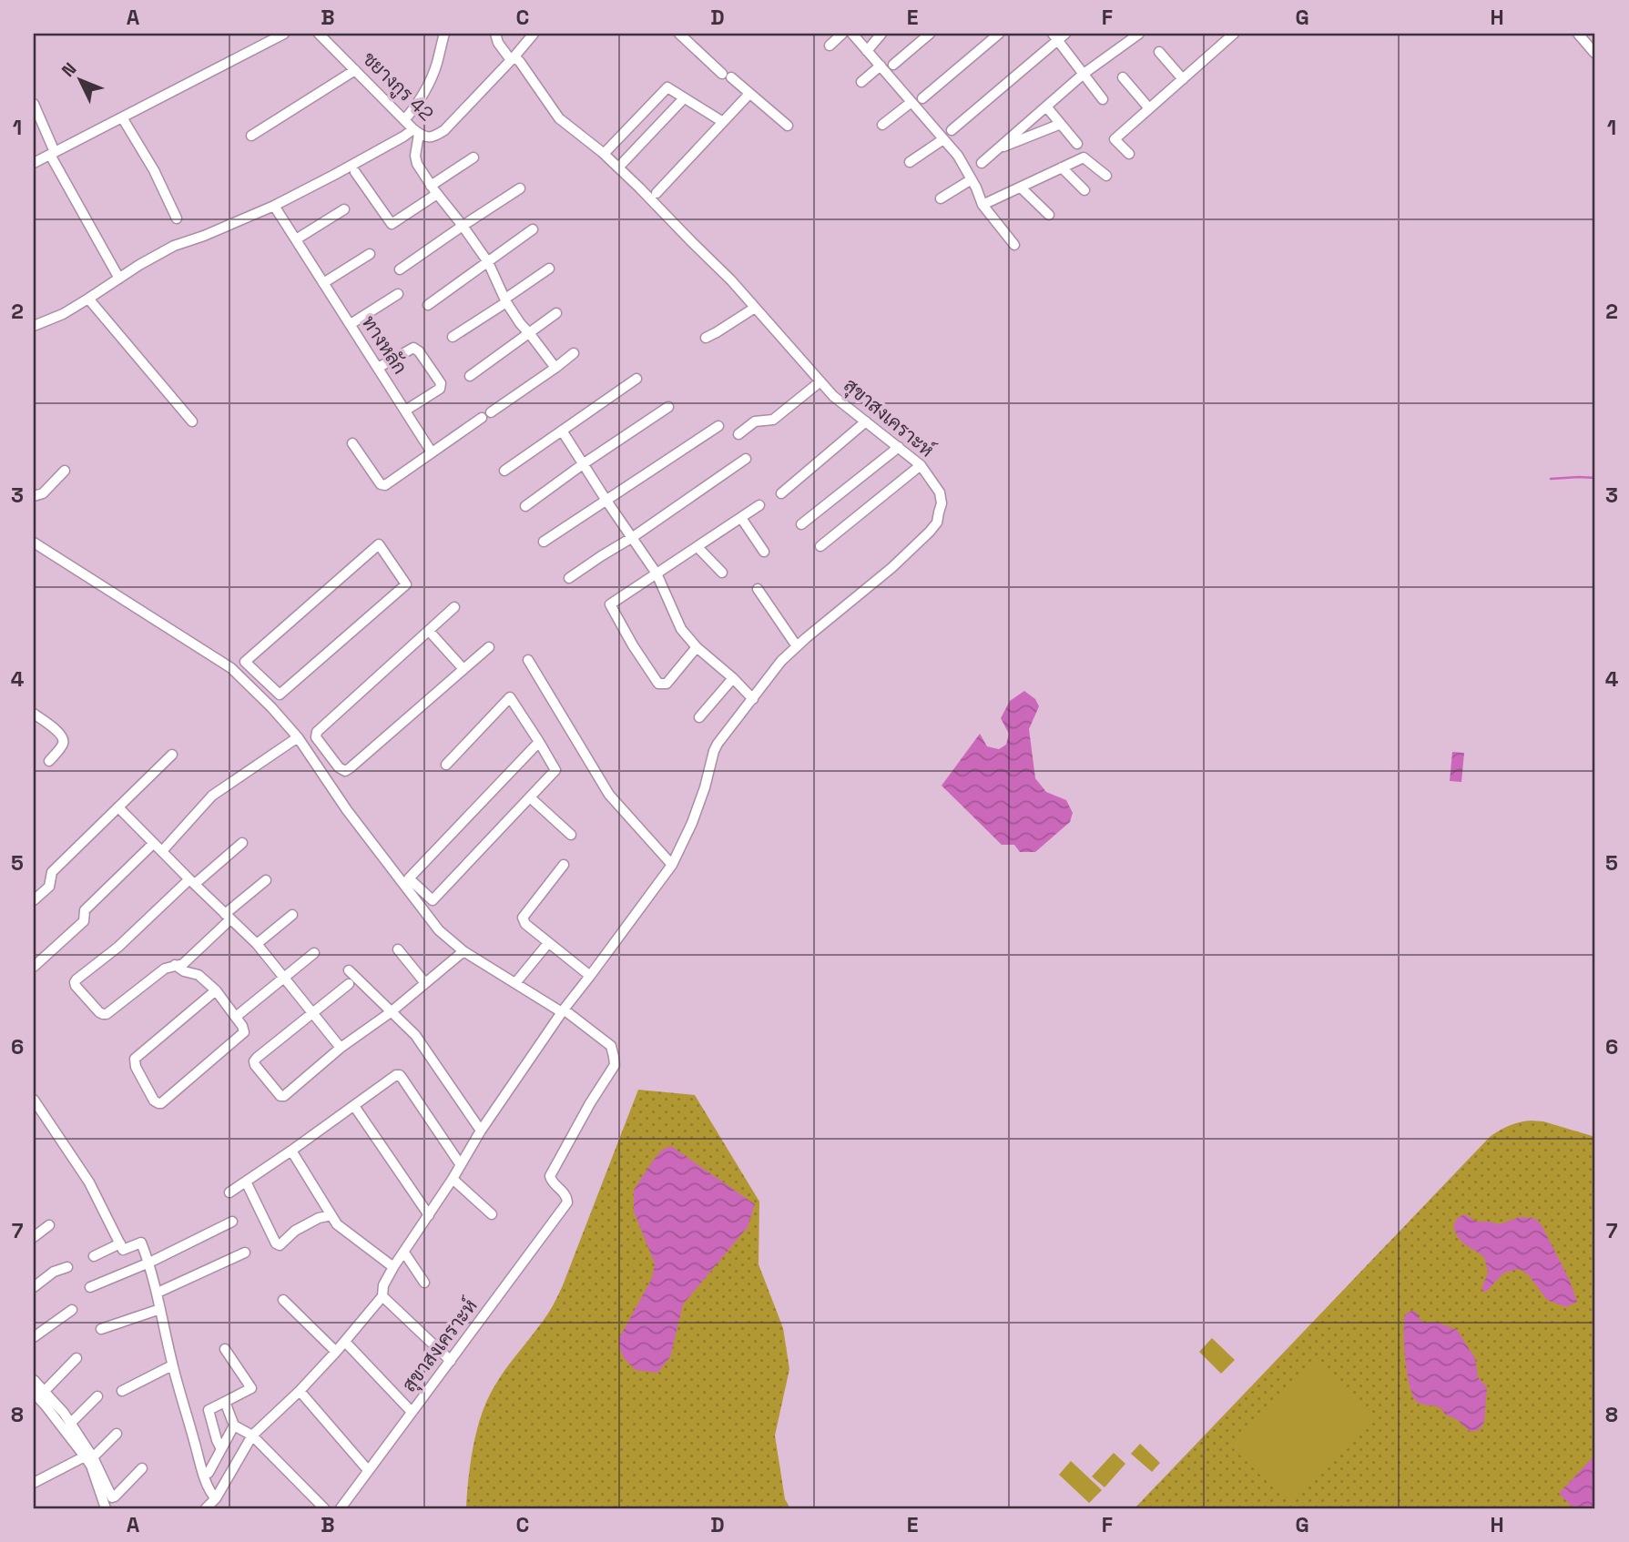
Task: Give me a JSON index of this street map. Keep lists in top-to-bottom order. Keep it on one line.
{"streets":{"street":["ชยางกูร 42","ทางหลัก","สุขาสงเคราะห์"]},"crossings":[["ชยางกูร 42","สุขาสงเคราะห์"]],"north":"top left","grid":{"columns":["A","B","C","D","E","F","G","H"],"rows":["1","2","3","4","5","6","7","8"]}}
